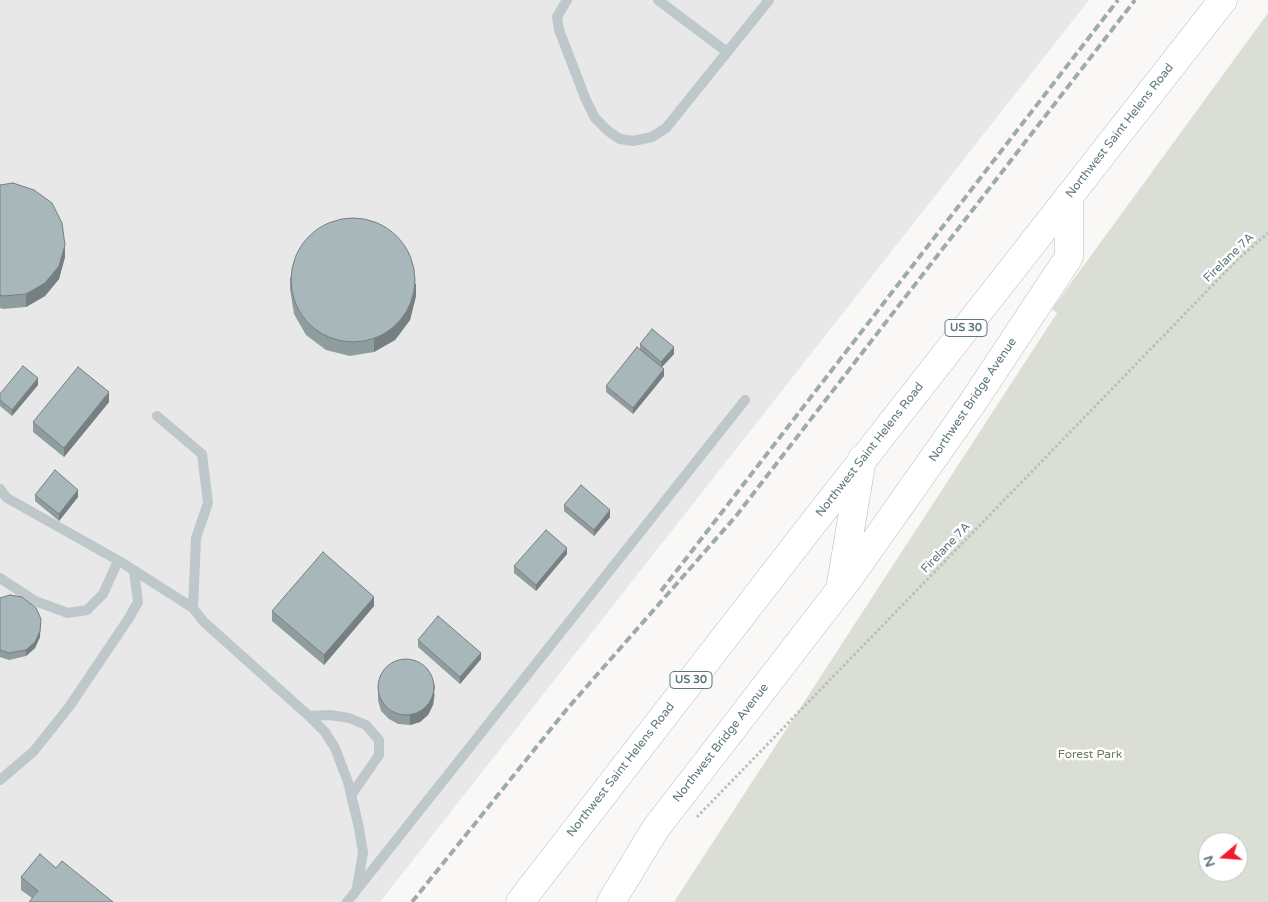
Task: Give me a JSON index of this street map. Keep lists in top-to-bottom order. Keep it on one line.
{"streets":{"main road":["Northwest Saint Helens Road","US 30","Northwest Bridge Avenue"],"path":["Firelane 7A"]},"crossings":[["Northwest Saint Helens Road","Northwest Bridge Avenue"]],"parks":["Forest Park"],"north":"left"}
